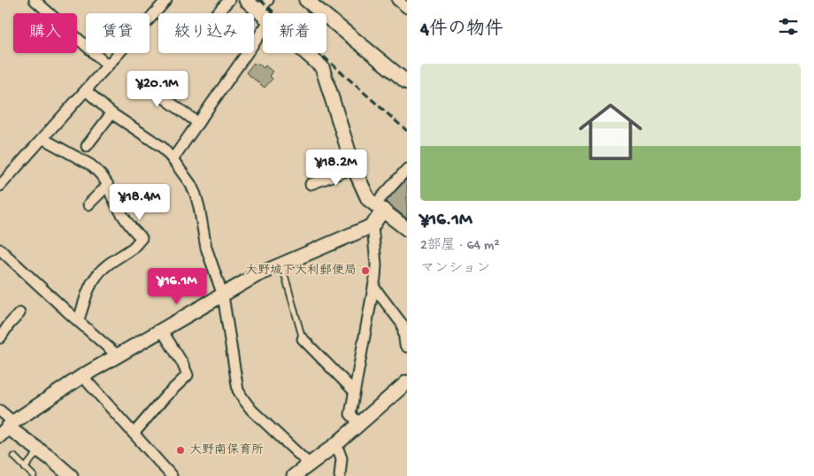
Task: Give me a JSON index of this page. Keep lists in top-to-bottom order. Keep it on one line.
{"places":["大野城下大利郵便局","大野南保育所"],"page":{"heading":"4件の物件","chip":["購入","賃貸","絞り込み","新着"],"list":[{"name":"¥16.1M","note":"2部屋 · 64 m² · マンション"}],"price":["¥20.1M","¥18.2M","¥18.4M","¥16.1M"]}}
